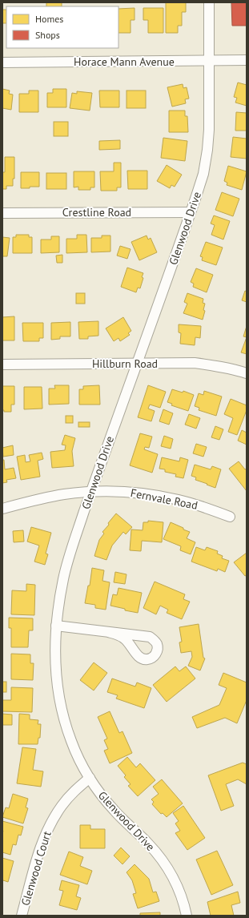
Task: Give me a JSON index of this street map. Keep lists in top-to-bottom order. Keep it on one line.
{"streets":{"street":["Horace Mann Avenue","Crestline Road","Glenwood Drive","Hillburn Road","Fernvale Road","Glenwood Court"]},"crossings":[["Horace Mann Avenue","Glenwood Drive"],["Crestline Road","Glenwood Drive"],["Glenwood Drive","Hillburn Road"],["Glenwood Drive","Fernvale Road"],["Glenwood Drive","Glenwood Court"]],"legend":["Homes","Shops"]}
